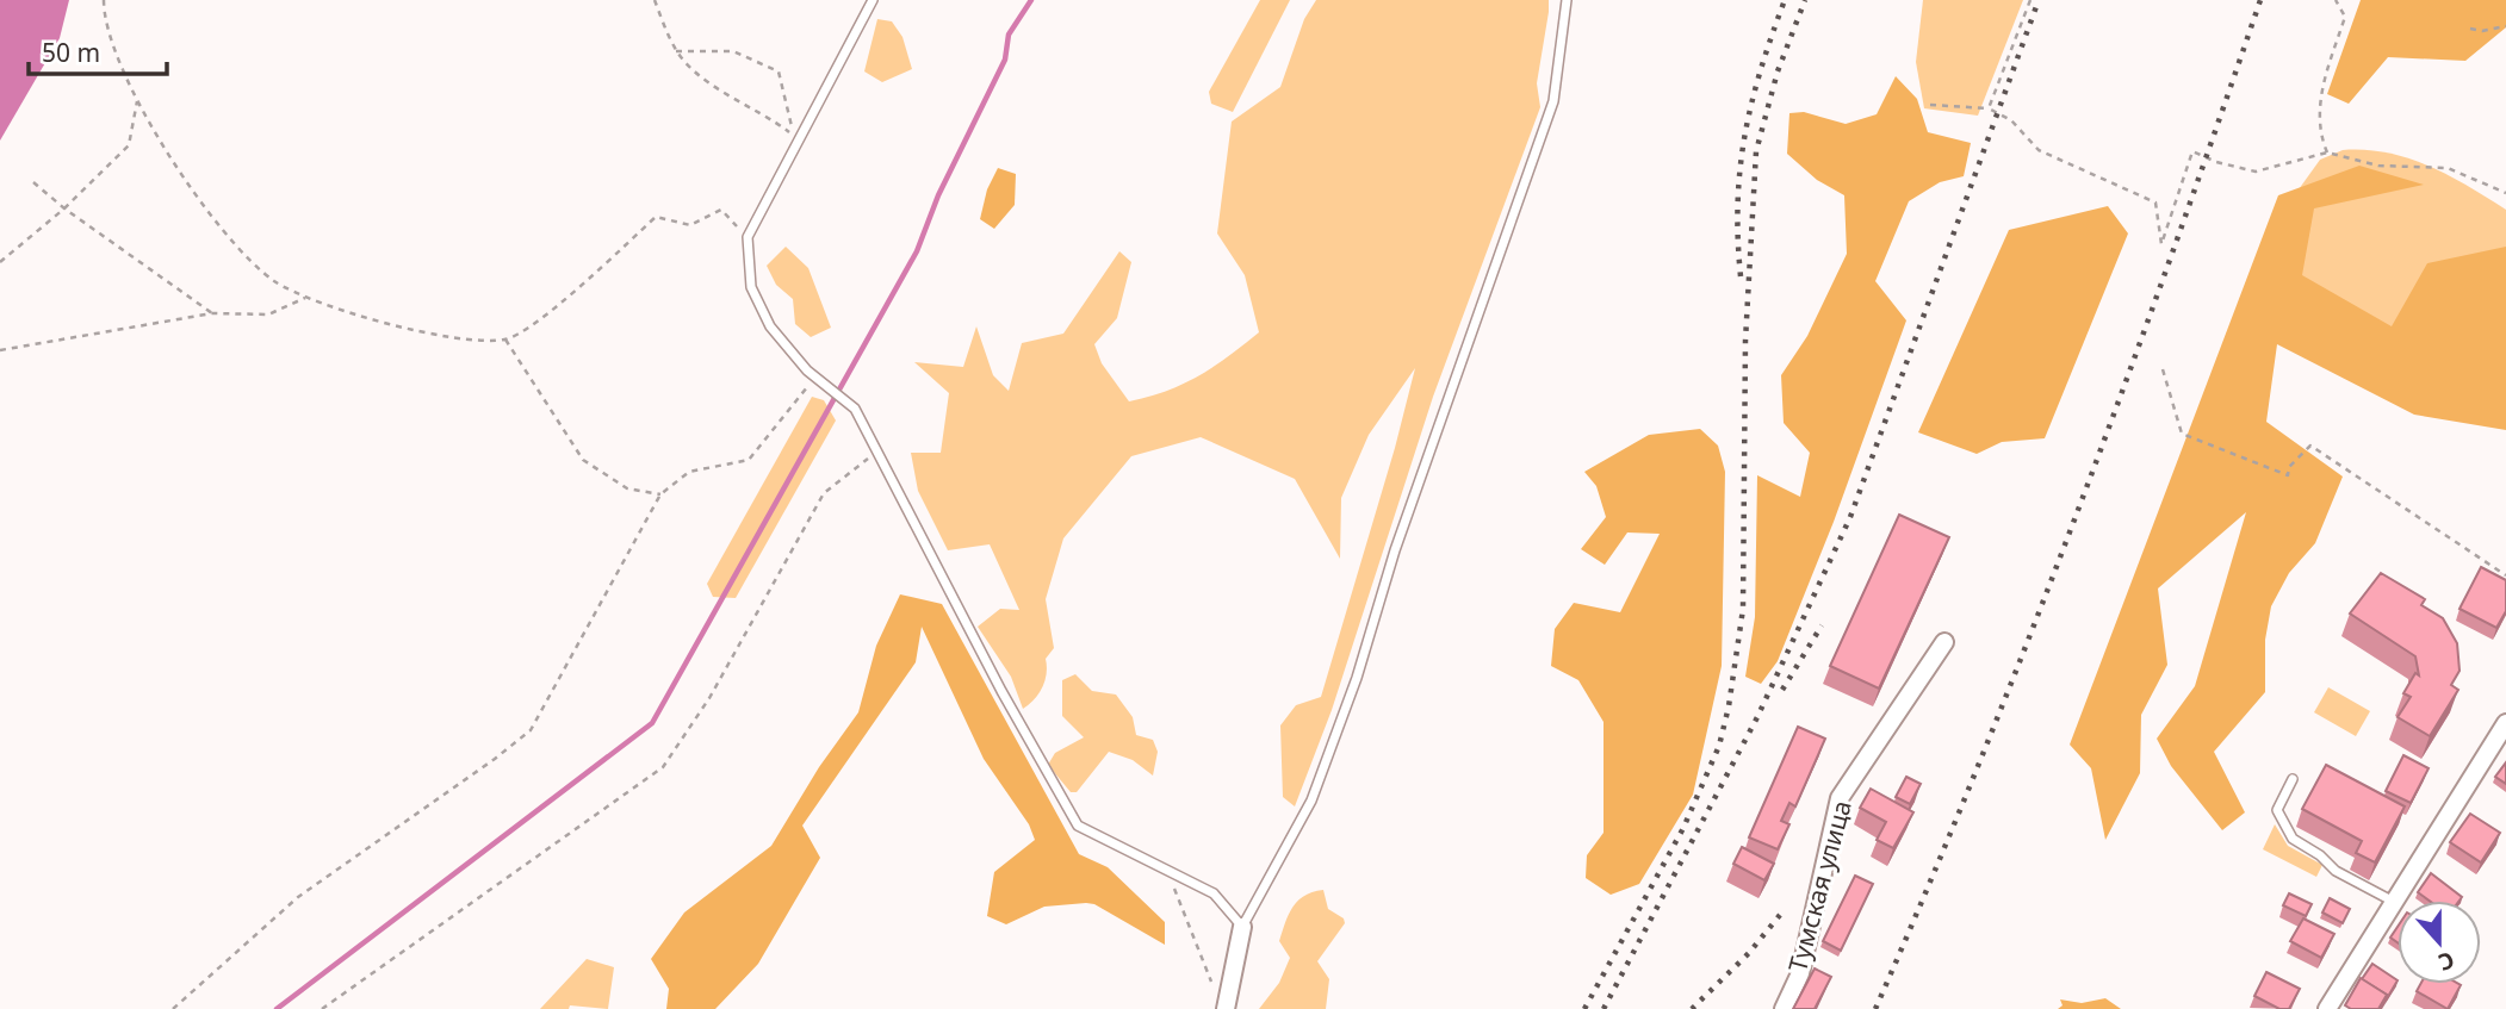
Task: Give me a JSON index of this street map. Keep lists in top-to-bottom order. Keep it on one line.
{"streets":{"street":["Тумская улица"]},"scale_bar":"50 m","north":"bottom"}
